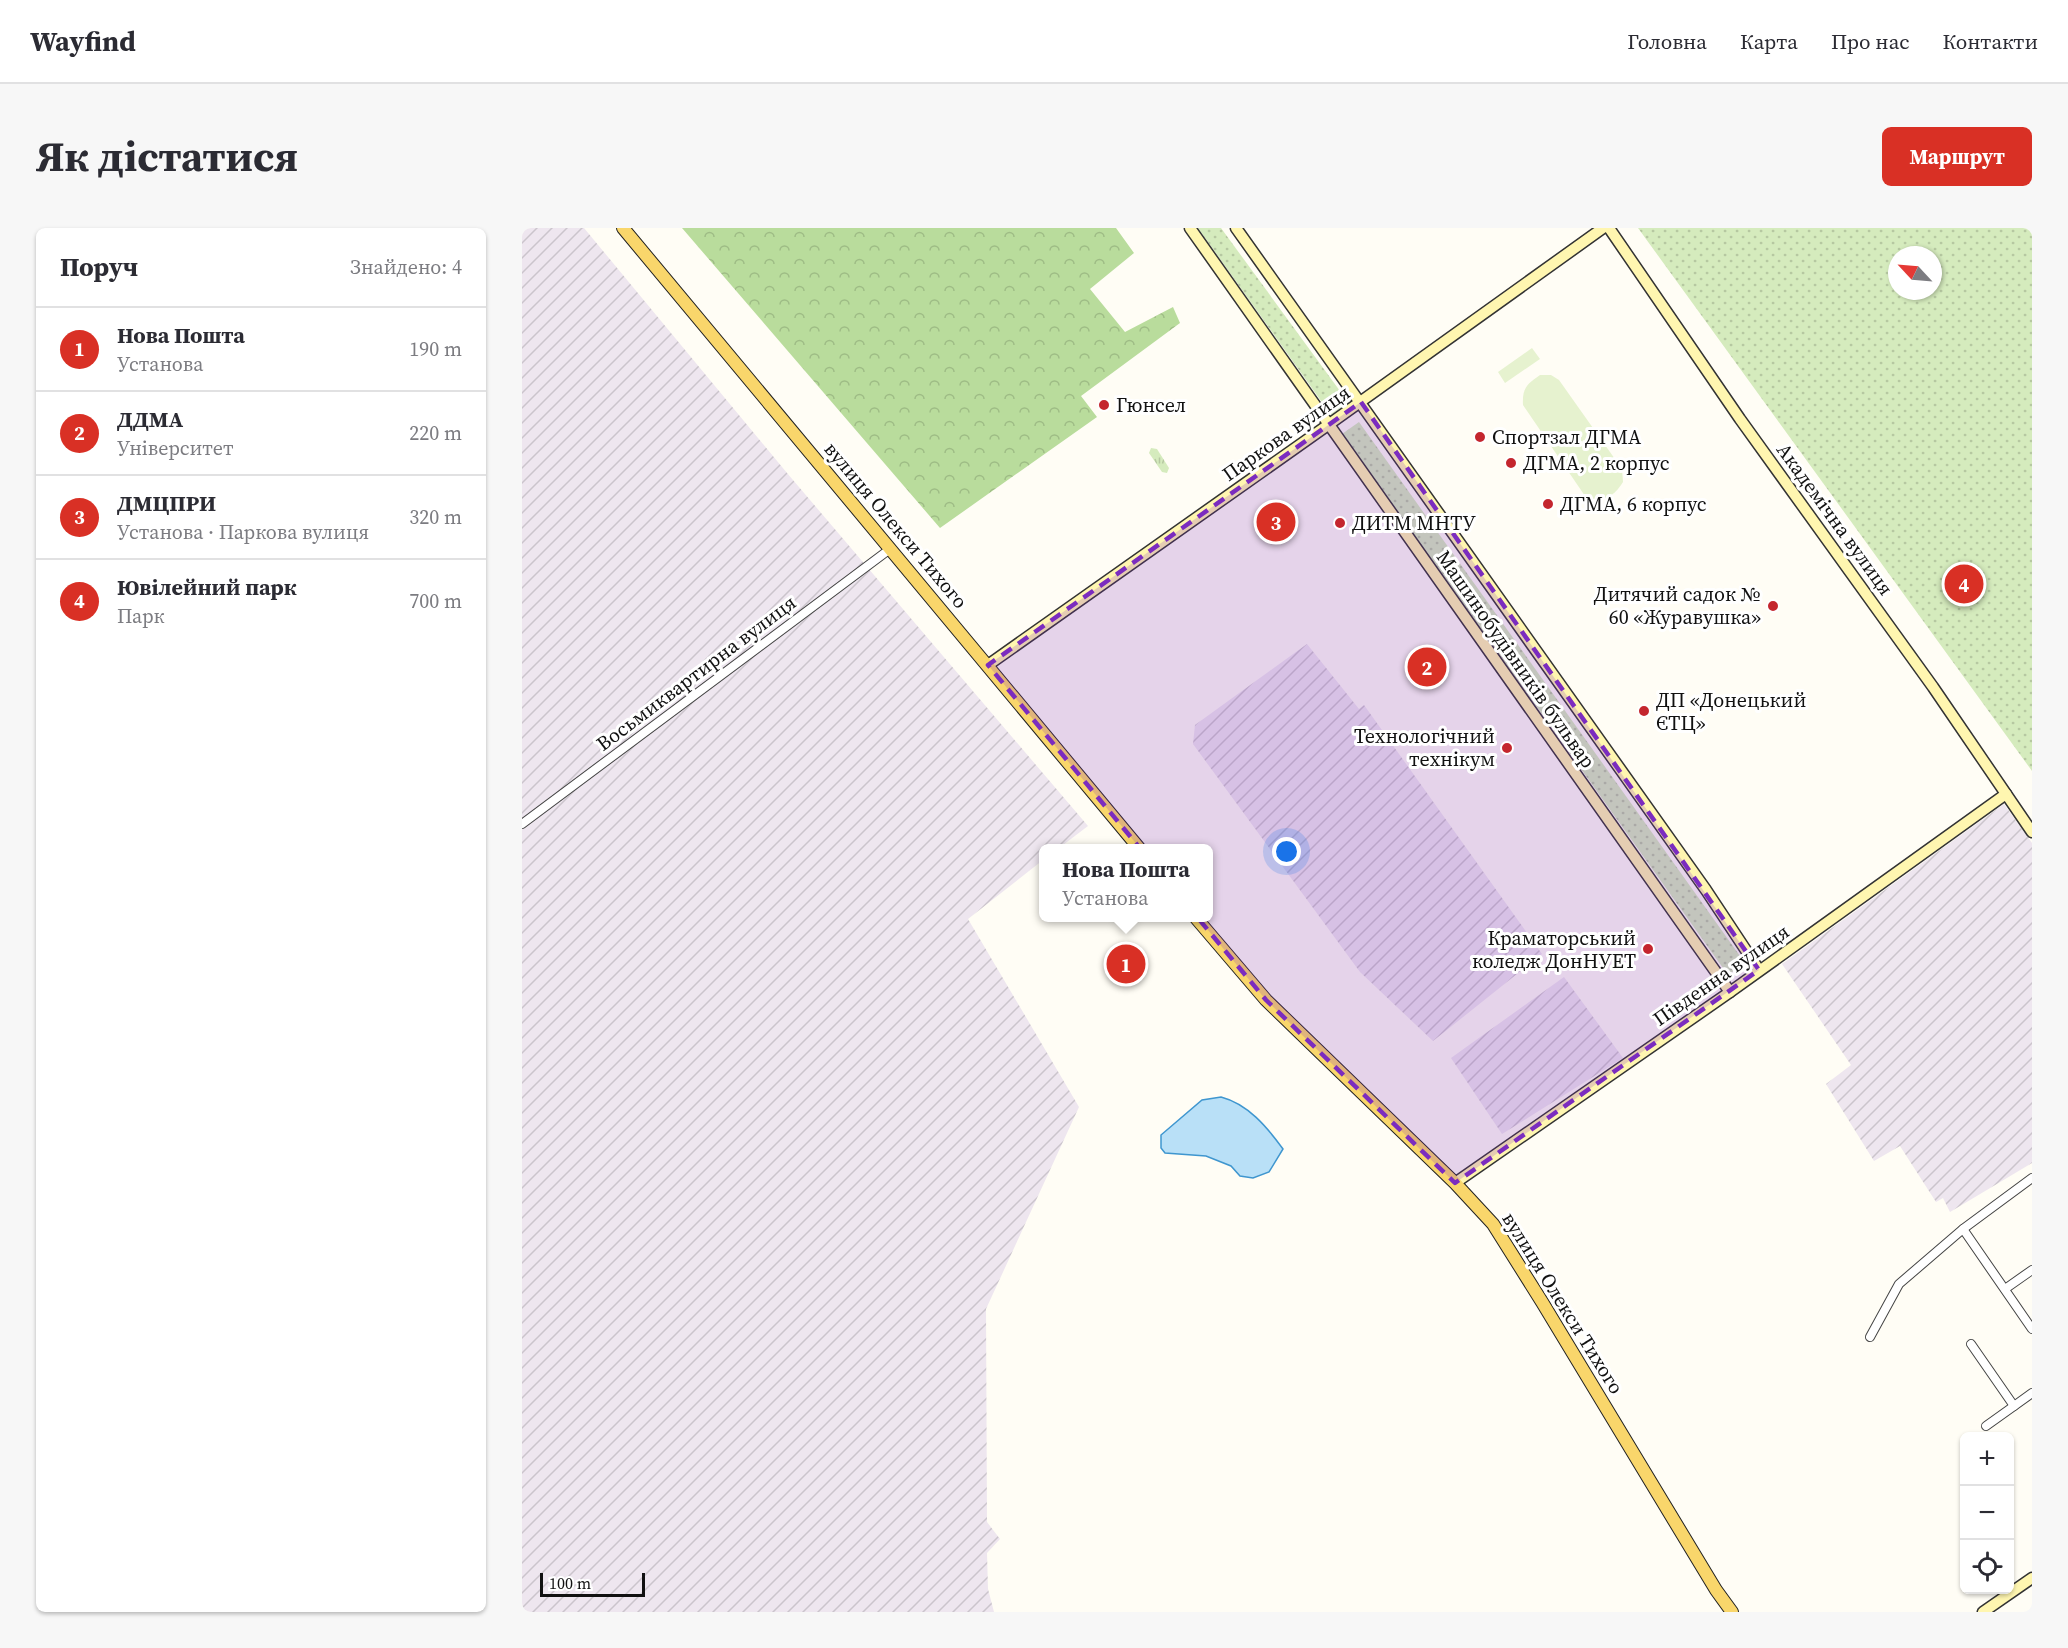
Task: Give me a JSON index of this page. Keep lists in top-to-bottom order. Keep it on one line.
{"streets":{"main road":["вулиця Олекси Тихого"],"street":["Паркова вулиця","Академічна вулиця","Машинобудівників бульвар","Восьмиквартирна вулиця","Південна вулиця"]},"crossings":[["Паркова вулиця","вулиця Олекси Тихого"],["Паркова вулиця","Машинобудівників бульвар"],["Академічна вулиця","Південна вулиця"],["вулиця Олекси Тихого","Восьмиквартирна вулиця"],["вулиця Олекси Тихого","Південна вулиця"],["Машинобудівників бульвар","Південна вулиця"]],"places":["Гюнсел","Спортзал ДГМА","ДГМА, 2 корпус","ДГМА, 6 корпус","ДИТМ МНТУ","Дитячий садок № 60 «Журавушка»","ДП «Донецький ЄТЦ»","Технологічний технікум","Краматорський коледж ДонНУЕТ"],"scale_bar":"100 m","north":"top left","page":{"header":"Wayfind","nav":["Головна","Карта","Про нас","Контакти"],"title":"Як дістатися","buttons":"Маршрут","heading":["Поруч","Знайдено: 4"],"list":[{"mark":"1","name":"Нова Пошта","note":"Установа","value":"190 m"},{"mark":"2","name":"ДДМА","note":"Університет","value":"220 m"},{"mark":"3","name":"ДМЦПРИ","note":"Установа · Паркова вулиця","value":"320 m"},{"mark":"4","name":"Ювілейний парк","note":"Парк","value":"700 m"}],"pins":["3","4","2","1"],"popup":["Нова Пошта","Установа"],"map_buttons":["+","−"],"scale":"100 m"}}
